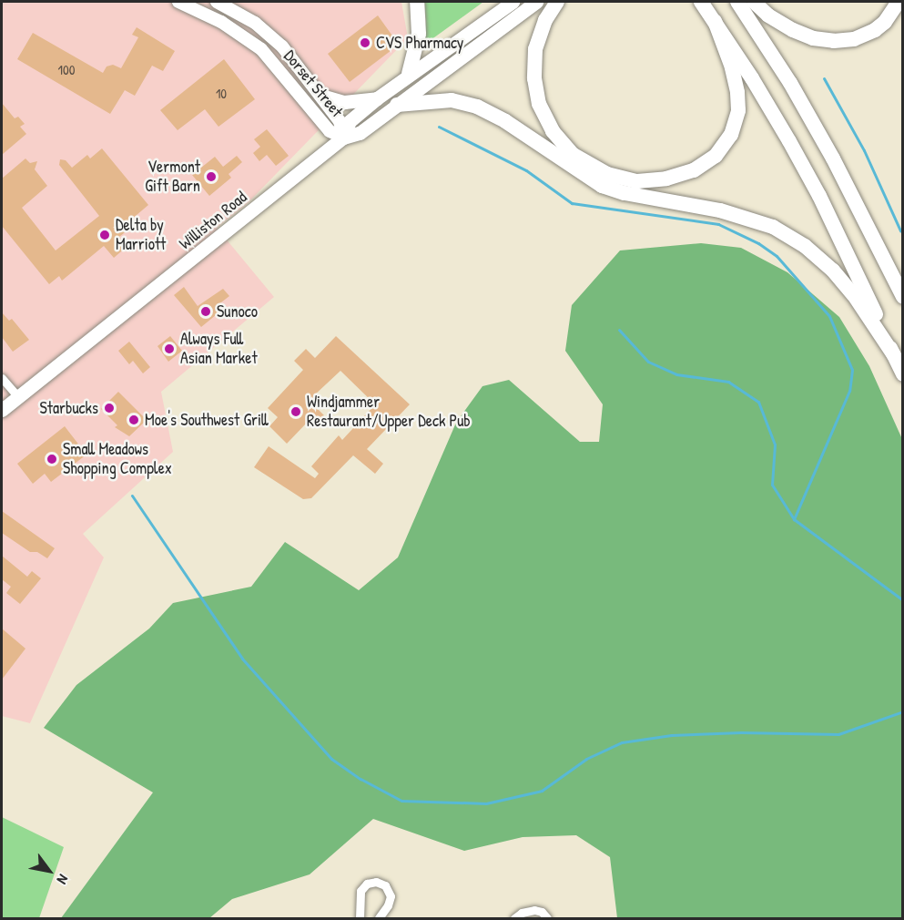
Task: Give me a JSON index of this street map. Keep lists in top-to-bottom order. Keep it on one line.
{"streets":{"main road":["Dorset Street","Williston Road"]},"crossings":[["Dorset Street","Williston Road"]],"places":["CVS Pharmacy","Vermont Gift Barn","Delta by Marriott","Sunoco","Always Full Asian Market","Starbucks","Windjammer Restaurant/Upper Deck Pub","Moe's Southwest Grill","Small Meadows Shopping Complex"],"house_numbers":["100","10"],"north":"bottom right"}
